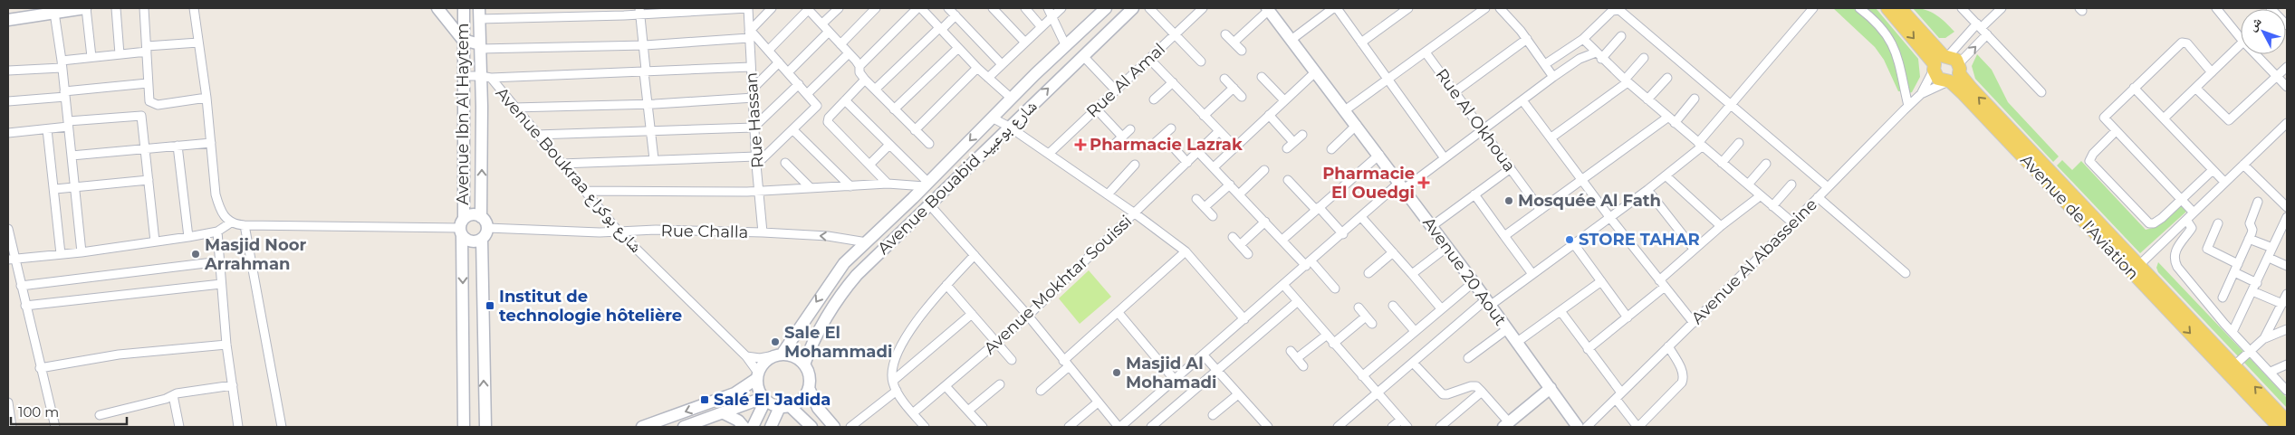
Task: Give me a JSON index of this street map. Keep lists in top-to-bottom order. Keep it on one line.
{"streets":{"main road":["Avenue de l'Aviation"],"street":["Rue Al Amal","Avenue Ibn Al Haytem","Rue Hassan","Rue Al Okhoua","Avenue Boukraa شارع بوكراع","Avenue Bouabid شارع بوعبيد","Rue Challa","Avenue Al Abasseine","Avenue 20 Aout","Avenue Mokhtar Souissi"]},"crossings":[["Avenue Ibn Al Haytem","Avenue Boukraa شارع بوكراع"],["Avenue Ibn Al Haytem","Rue Challa"],["Rue Hassan","Rue Challa"],["Avenue Boukraa شارع بوكراع","Avenue Bouabid شارع بوعبيد"],["Avenue Boukraa شارع بوكراع","Rue Challa"],["Avenue Bouabid شارع بوعبيد","Rue Challa"],["Avenue de l'Aviation","Avenue Al Abasseine"]],"places":{"health":["Pharmacie Lazrak","Pharmacie El Ouedgi"],"other":["Mosquée Al Fath","STORE TAHAR","Masjid Noor Arrahman","Sale El Mohammadi","Masjid Al Mohamadi"],"transit":["Institut de technologie hôtelière","Salé El Jadida"]},"scale_bar":"100 m","north":"top left"}
